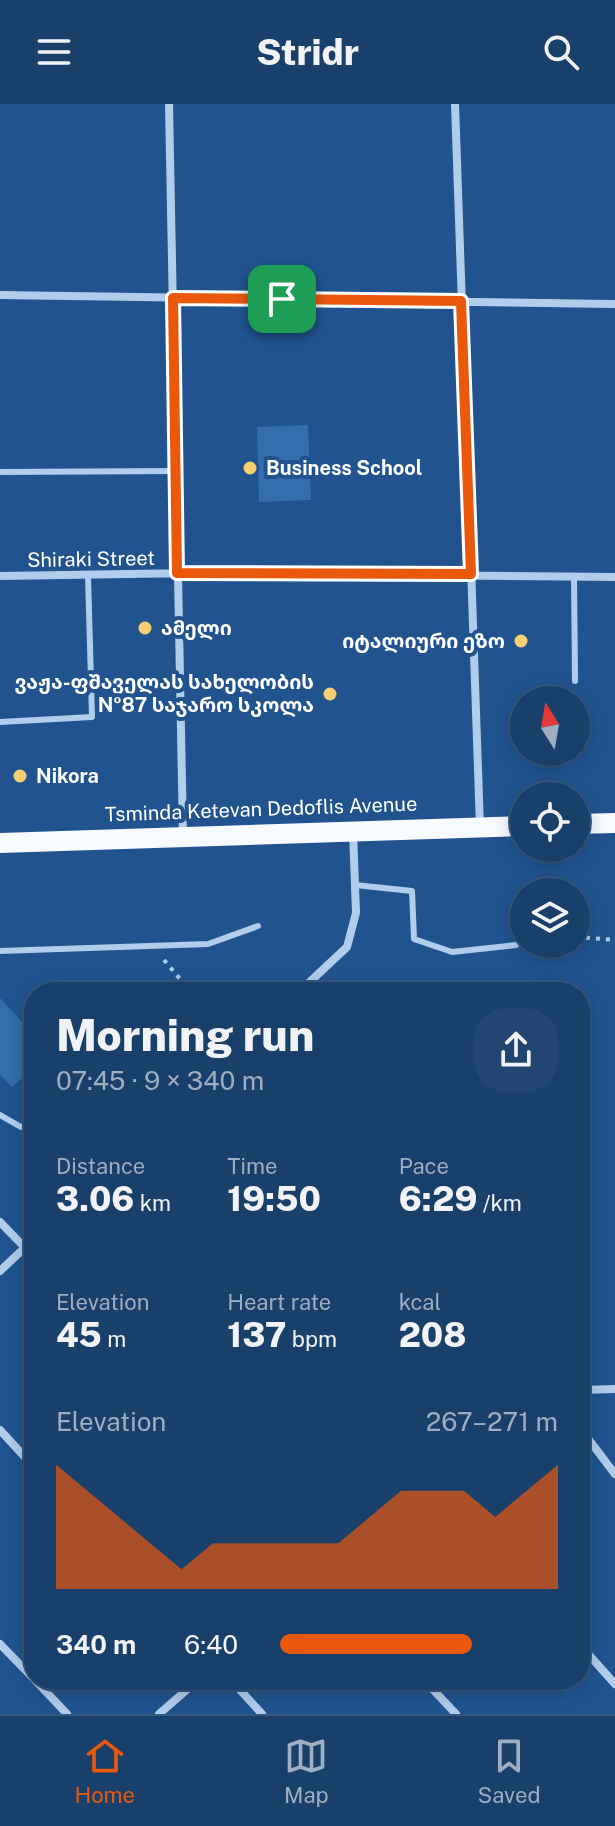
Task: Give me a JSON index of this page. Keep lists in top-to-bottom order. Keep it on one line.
{"streets":{"main road":["Tsminda Ketevan Dedoflis Avenue"],"street":["Shiraki Street"]},"places":["Business School","ამელი","იტალიური ეზო","ვაჟა-ფშაველას სახელობის №87 საჯარო სკოლა","Nikora"],"north":"top","page":{"header":"Stridr","heading":["Morning run","07:45 · 9 × 340 m"],"stats":[["Distance","3.06 km"],["Time","19:50"],["Pace","6:29 /km"],["Elevation","45 m"],["Heart rate","137 bpm"],["kcal","208"]],"chart":["Elevation","267–271 m"],"list":[{"name":"340 m","note":"6:40"}],"tabs":["Home","Map","Saved"]}}
